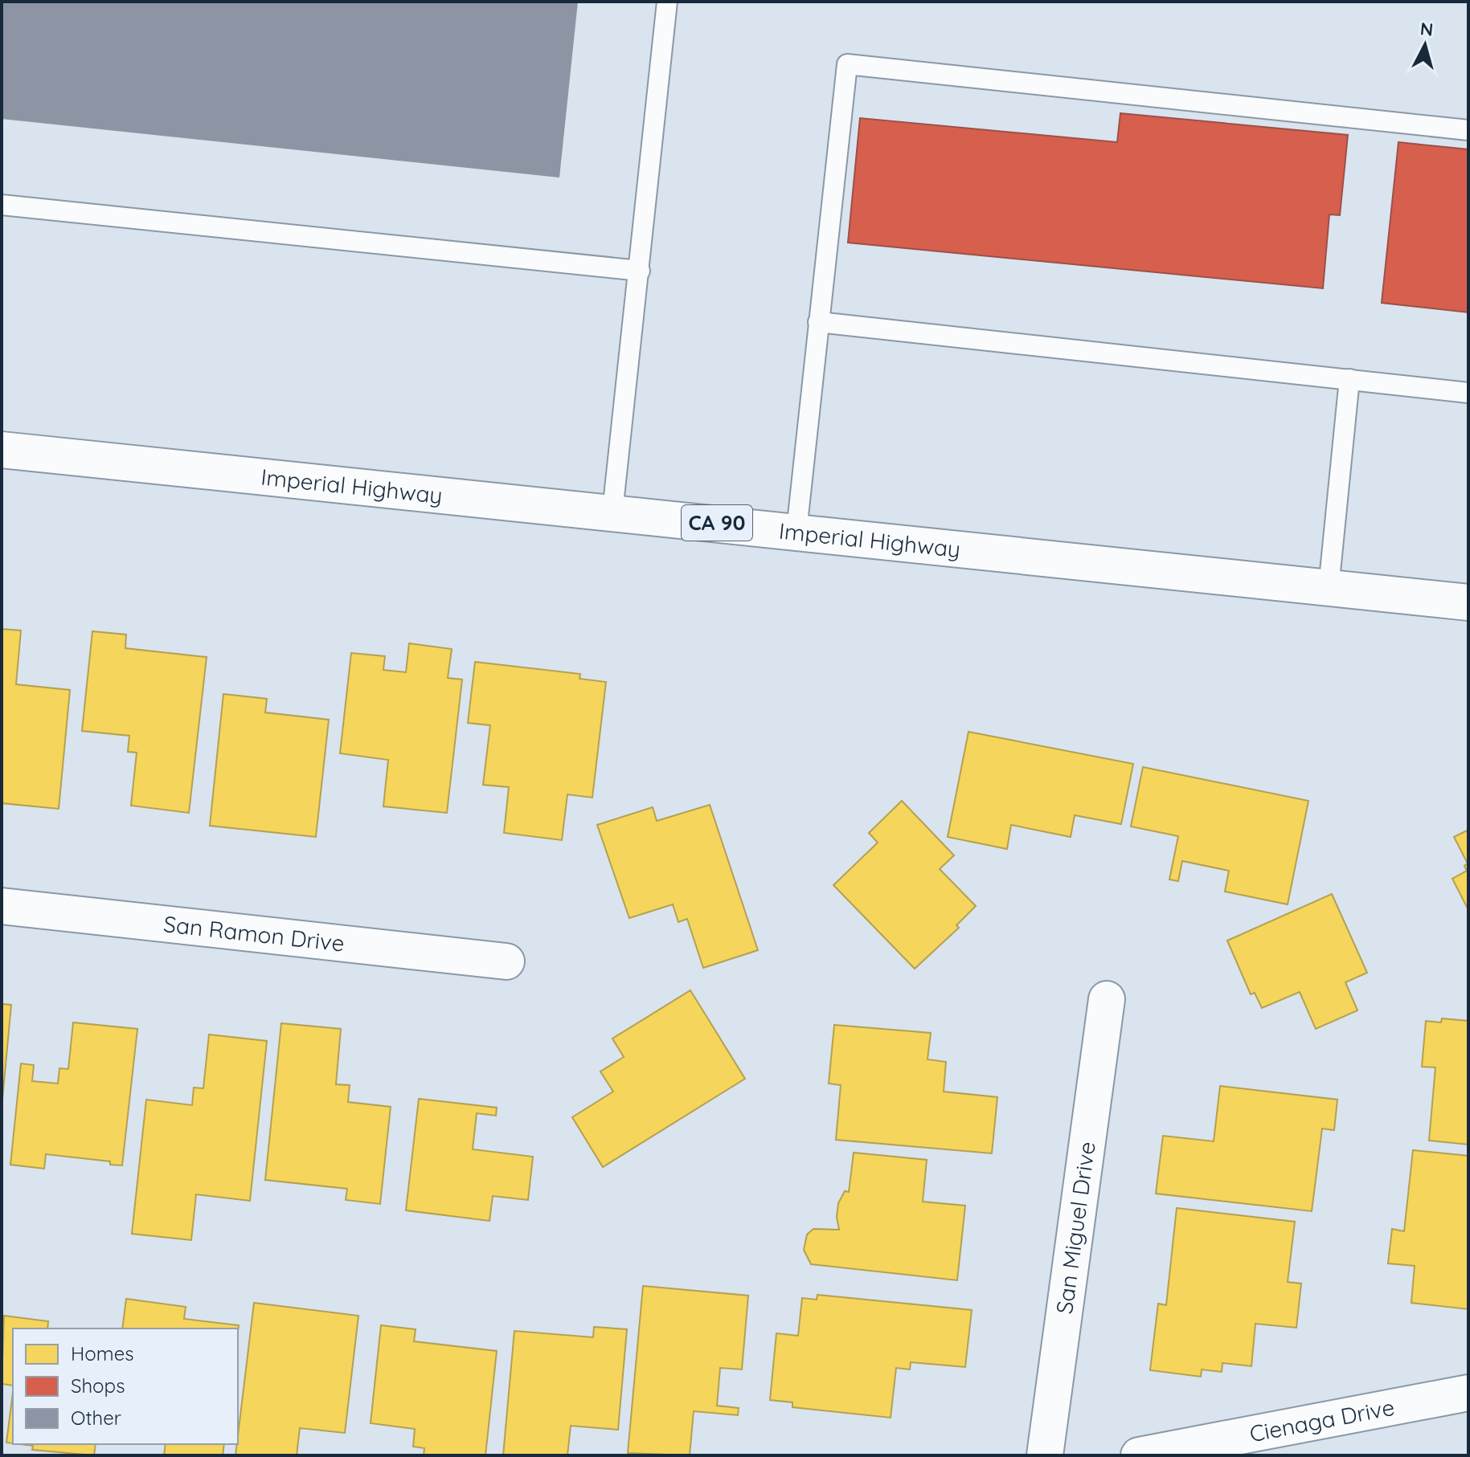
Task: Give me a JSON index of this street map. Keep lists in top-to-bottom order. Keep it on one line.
{"streets":{"main road":["Imperial Highway","CA 90","San Ramon Drive","San Miguel Drive","Cienaga Drive"]},"legend":["Homes","Shops","Other"],"north":"top"}
